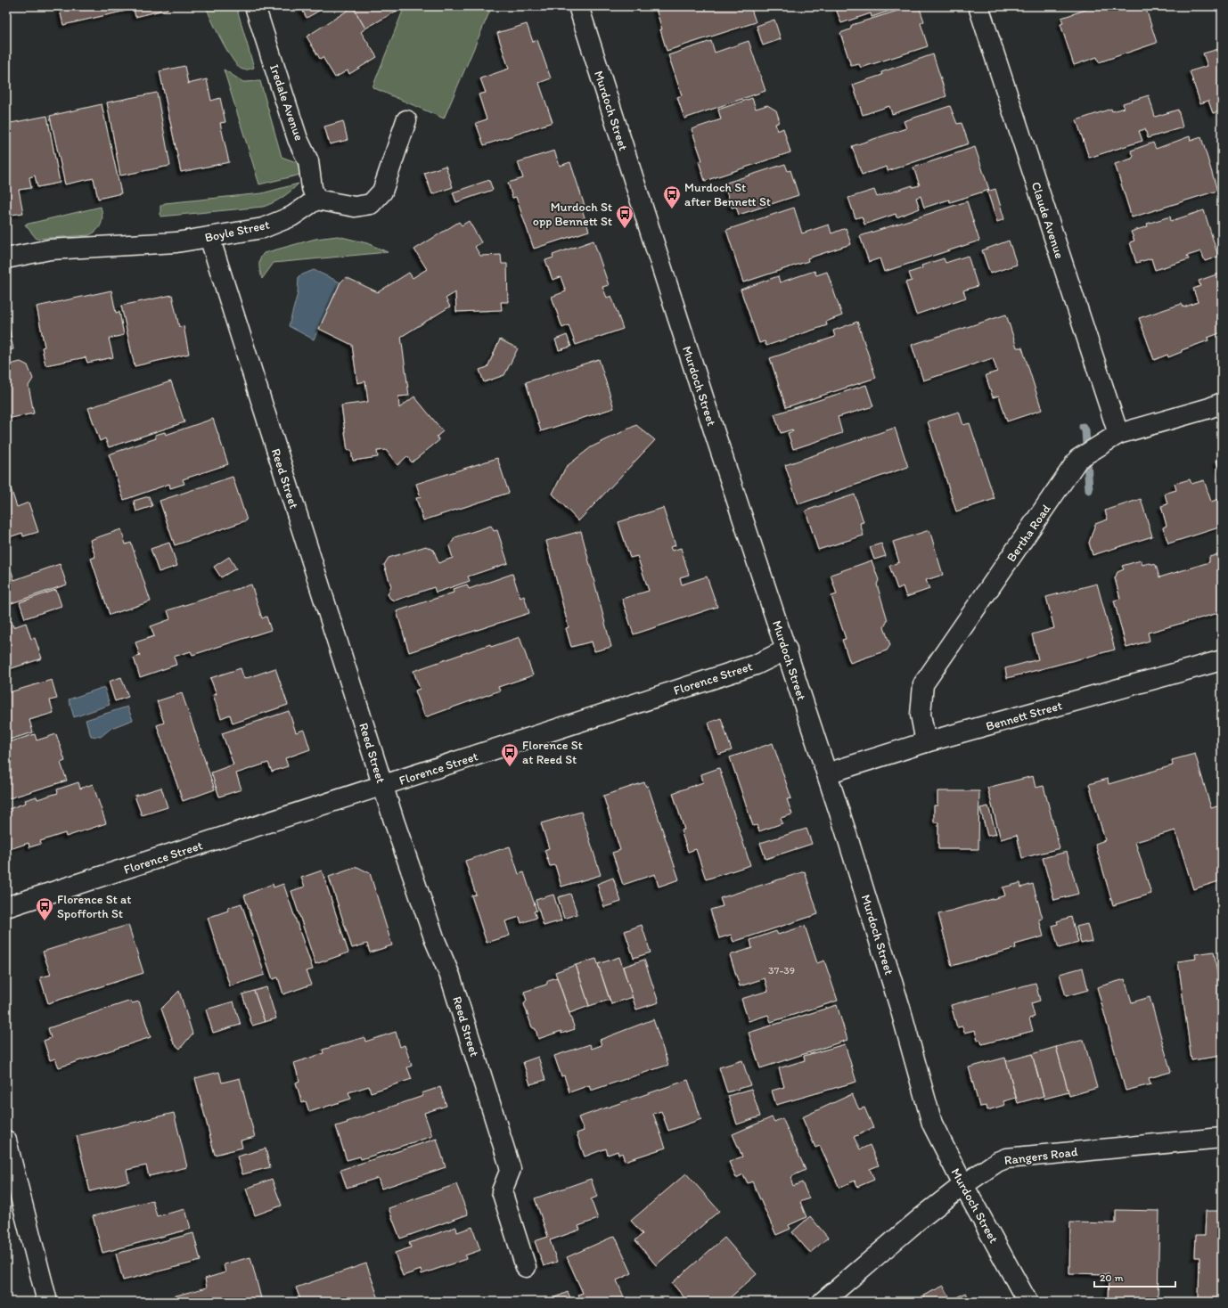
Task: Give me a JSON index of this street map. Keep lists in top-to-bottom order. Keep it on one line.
{"streets":{"street":["Iredale Avenue","Murdoch Street","Claude Avenue","Boyle Street","Reed Street","Bertha Road","Florence Street","Bennett Street","Rangers Road"]},"crossings":[["Iredale Avenue","Boyle Street"],["Murdoch Street","Florence Street"],["Murdoch Street","Bennett Street"],["Murdoch Street","Rangers Road"],["Claude Avenue","Bertha Road"],["Boyle Street","Reed Street"],["Reed Street","Florence Street"],["Bertha Road","Bennett Street"]],"places":{"bus stop":["Murdoch St after Bennett St","Murdoch St opp Bennett St","Florence St at Reed St","Florence St at Spofforth St"]},"house_numbers":["37-39"],"scale_bar":"20 m"}
